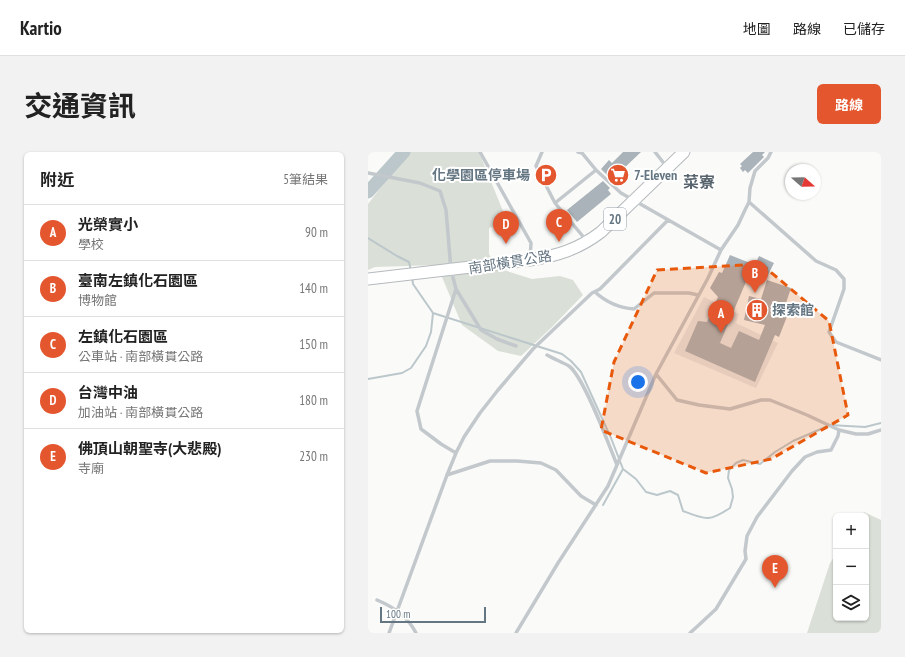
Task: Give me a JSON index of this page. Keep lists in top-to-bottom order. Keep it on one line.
{"streets":{"main road":["20","南部橫貫公路"]},"crossings":[["20","南部橫貫公路"]],"districts":["菜寮"],"places":{"parking":["化學園區停車場"],"supermarket":["7-Eleven"],"building":["探索館"]},"scale_bar":"100 m","north":"right","page":{"header":"Kartio","nav":["地圖","路線","已儲存"],"title":"交通資訊","buttons":"路線","heading":["附近","5筆結果"],"list":[{"mark":"A","name":"光榮實小","note":"學校","value":"90 m"},{"mark":"B","name":"臺南左鎮化石園區","note":"博物館","value":"140 m"},{"mark":"C","name":"左鎮化石園區","note":"公車站 · 南部橫貫公路","value":"150 m"},{"mark":"D","name":"台灣中油","note":"加油站 · 南部橫貫公路","value":"180 m"},{"mark":"E","name":"佛頂山朝聖寺(大悲殿)","note":"寺廟","value":"230 m"}],"pins":["C","D","B","A","E"],"map_buttons":["+","−"],"scale":"100 m"}}
